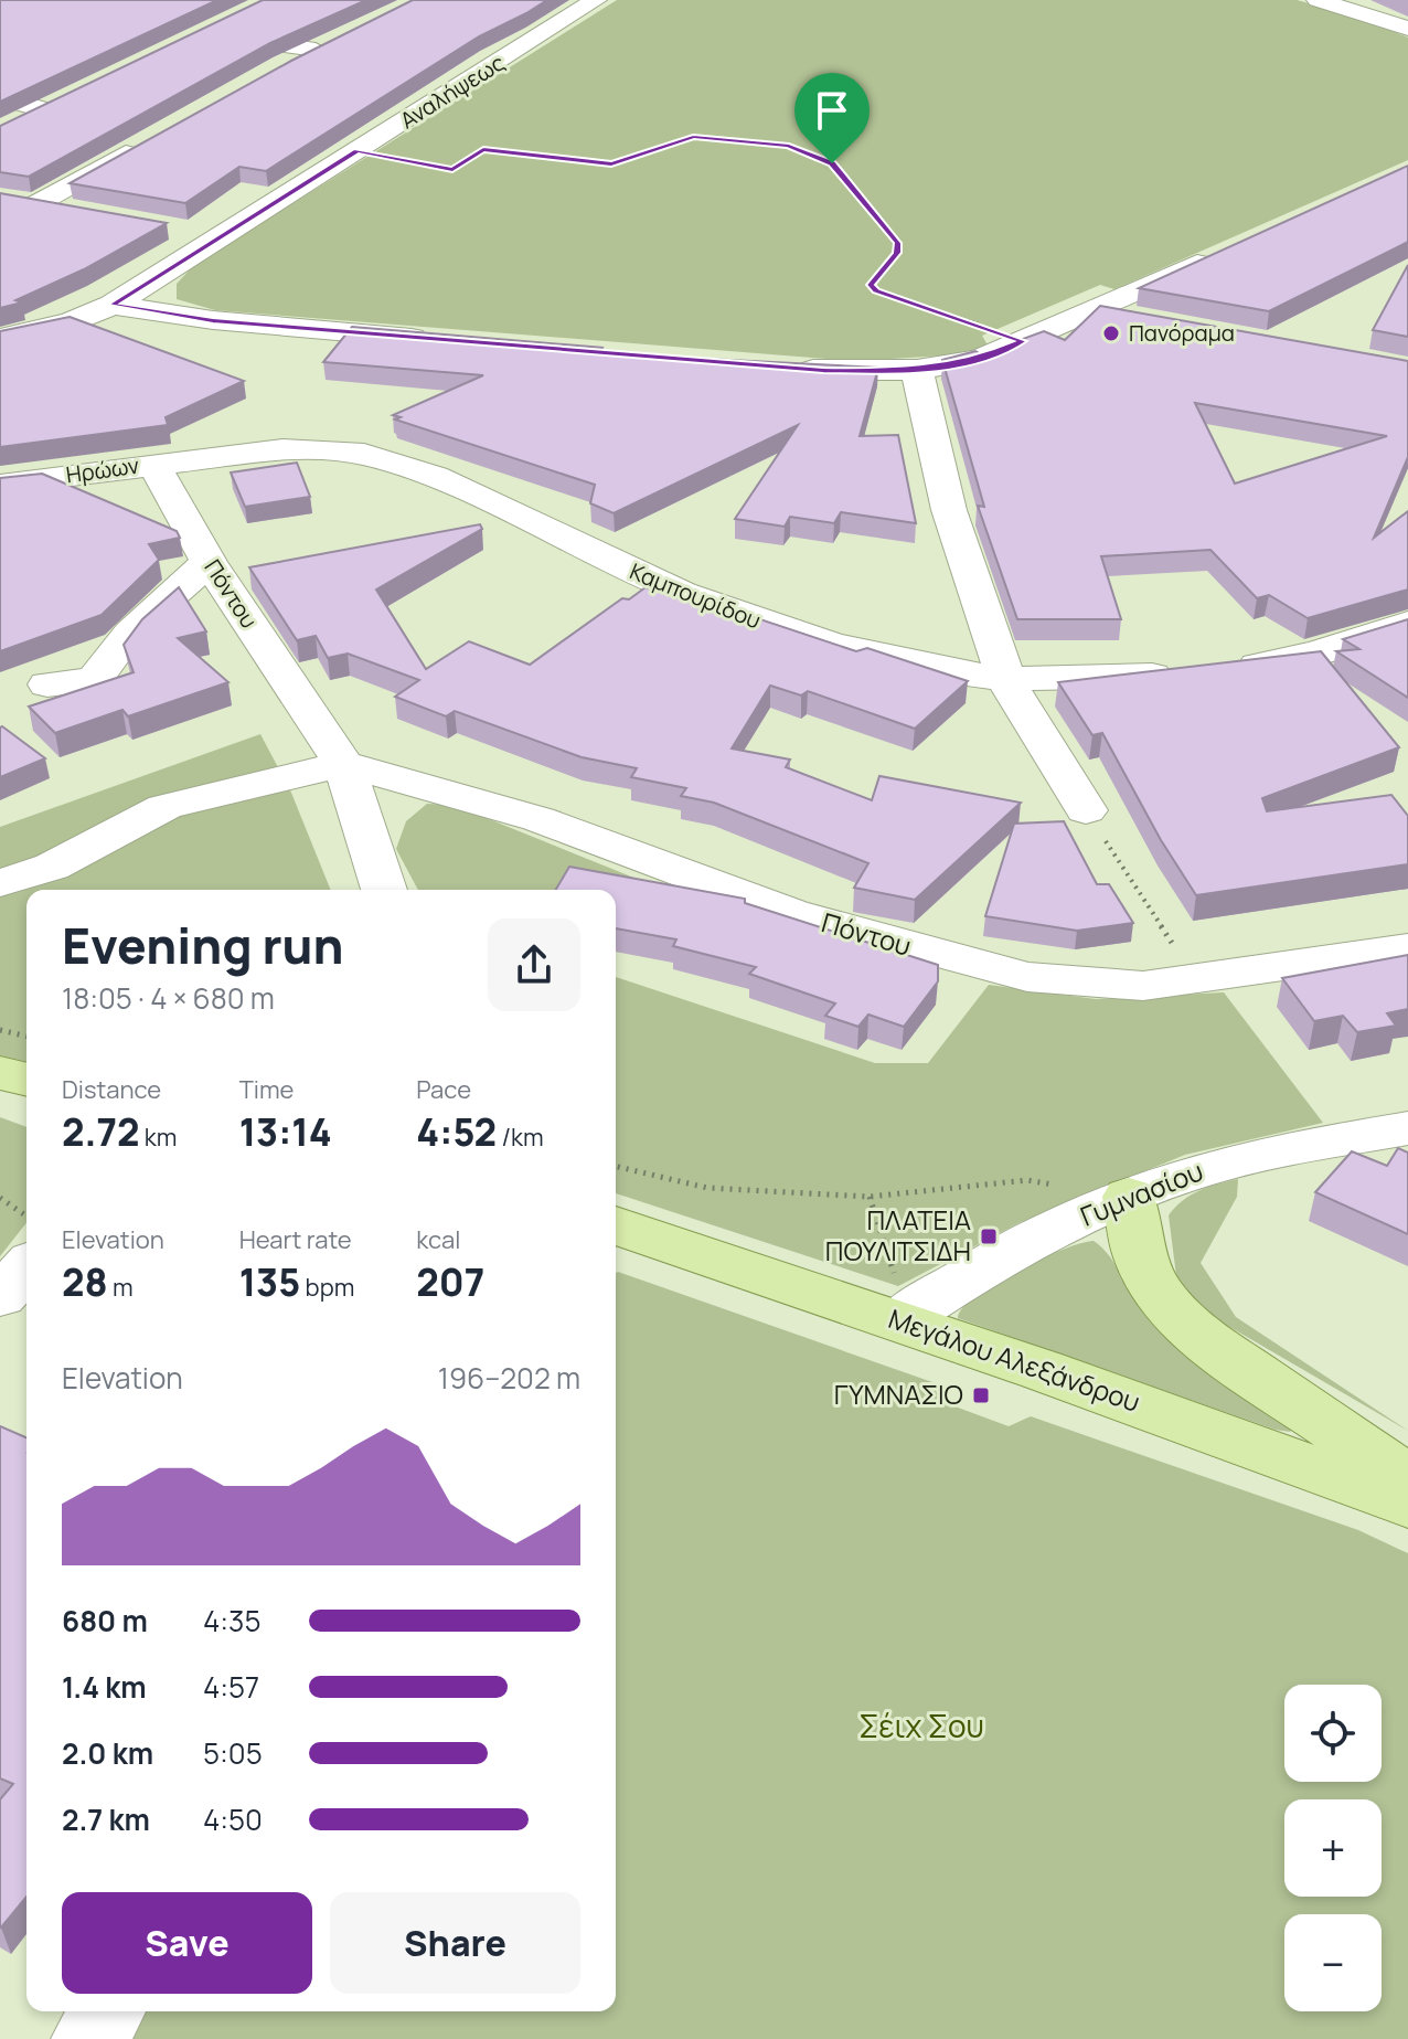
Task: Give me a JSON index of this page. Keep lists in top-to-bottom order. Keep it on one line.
{"streets":{"main road":["Μεγάλου Αλεξάνδρου"],"street":["Αναλήψεως","Ηρώων","Πόντου","Καμπουρίδου","Γυμνασίου"]},"crossings":[["Ηρώων","Πόντου"],["Ηρώων","Καμπουρίδου"],["Πόντου","Καμπουρίδου"],["Γυμνασίου","Μεγάλου Αλεξάνδρου"]],"parks":["Σέιχ Σου"],"places":{"other":["Πανόραμα"],"transit":["ΠΛΑΤΕΙΑ ΠΟΥΛΙΤΣΙΔΗ","ΓΥΜΝΑΣΙΟ"]},"page":{"heading":["Evening run","18:05 · 4 × 680 m"],"stats":[["Distance","2.72 km"],["Time","13:14"],["Pace","4:52 /km"],["Elevation","28 m"],["Heart rate","135 bpm"],["kcal","207"]],"chart":["Elevation","196–202 m"],"list":[{"name":"680 m","note":"4:35"},{"name":"1.4 km","note":"4:57"},{"name":"2.0 km","note":"5:05"},{"name":"2.7 km","note":"4:50"}],"map_buttons":["+","−"],"buttons":["Save","Share"]}}
